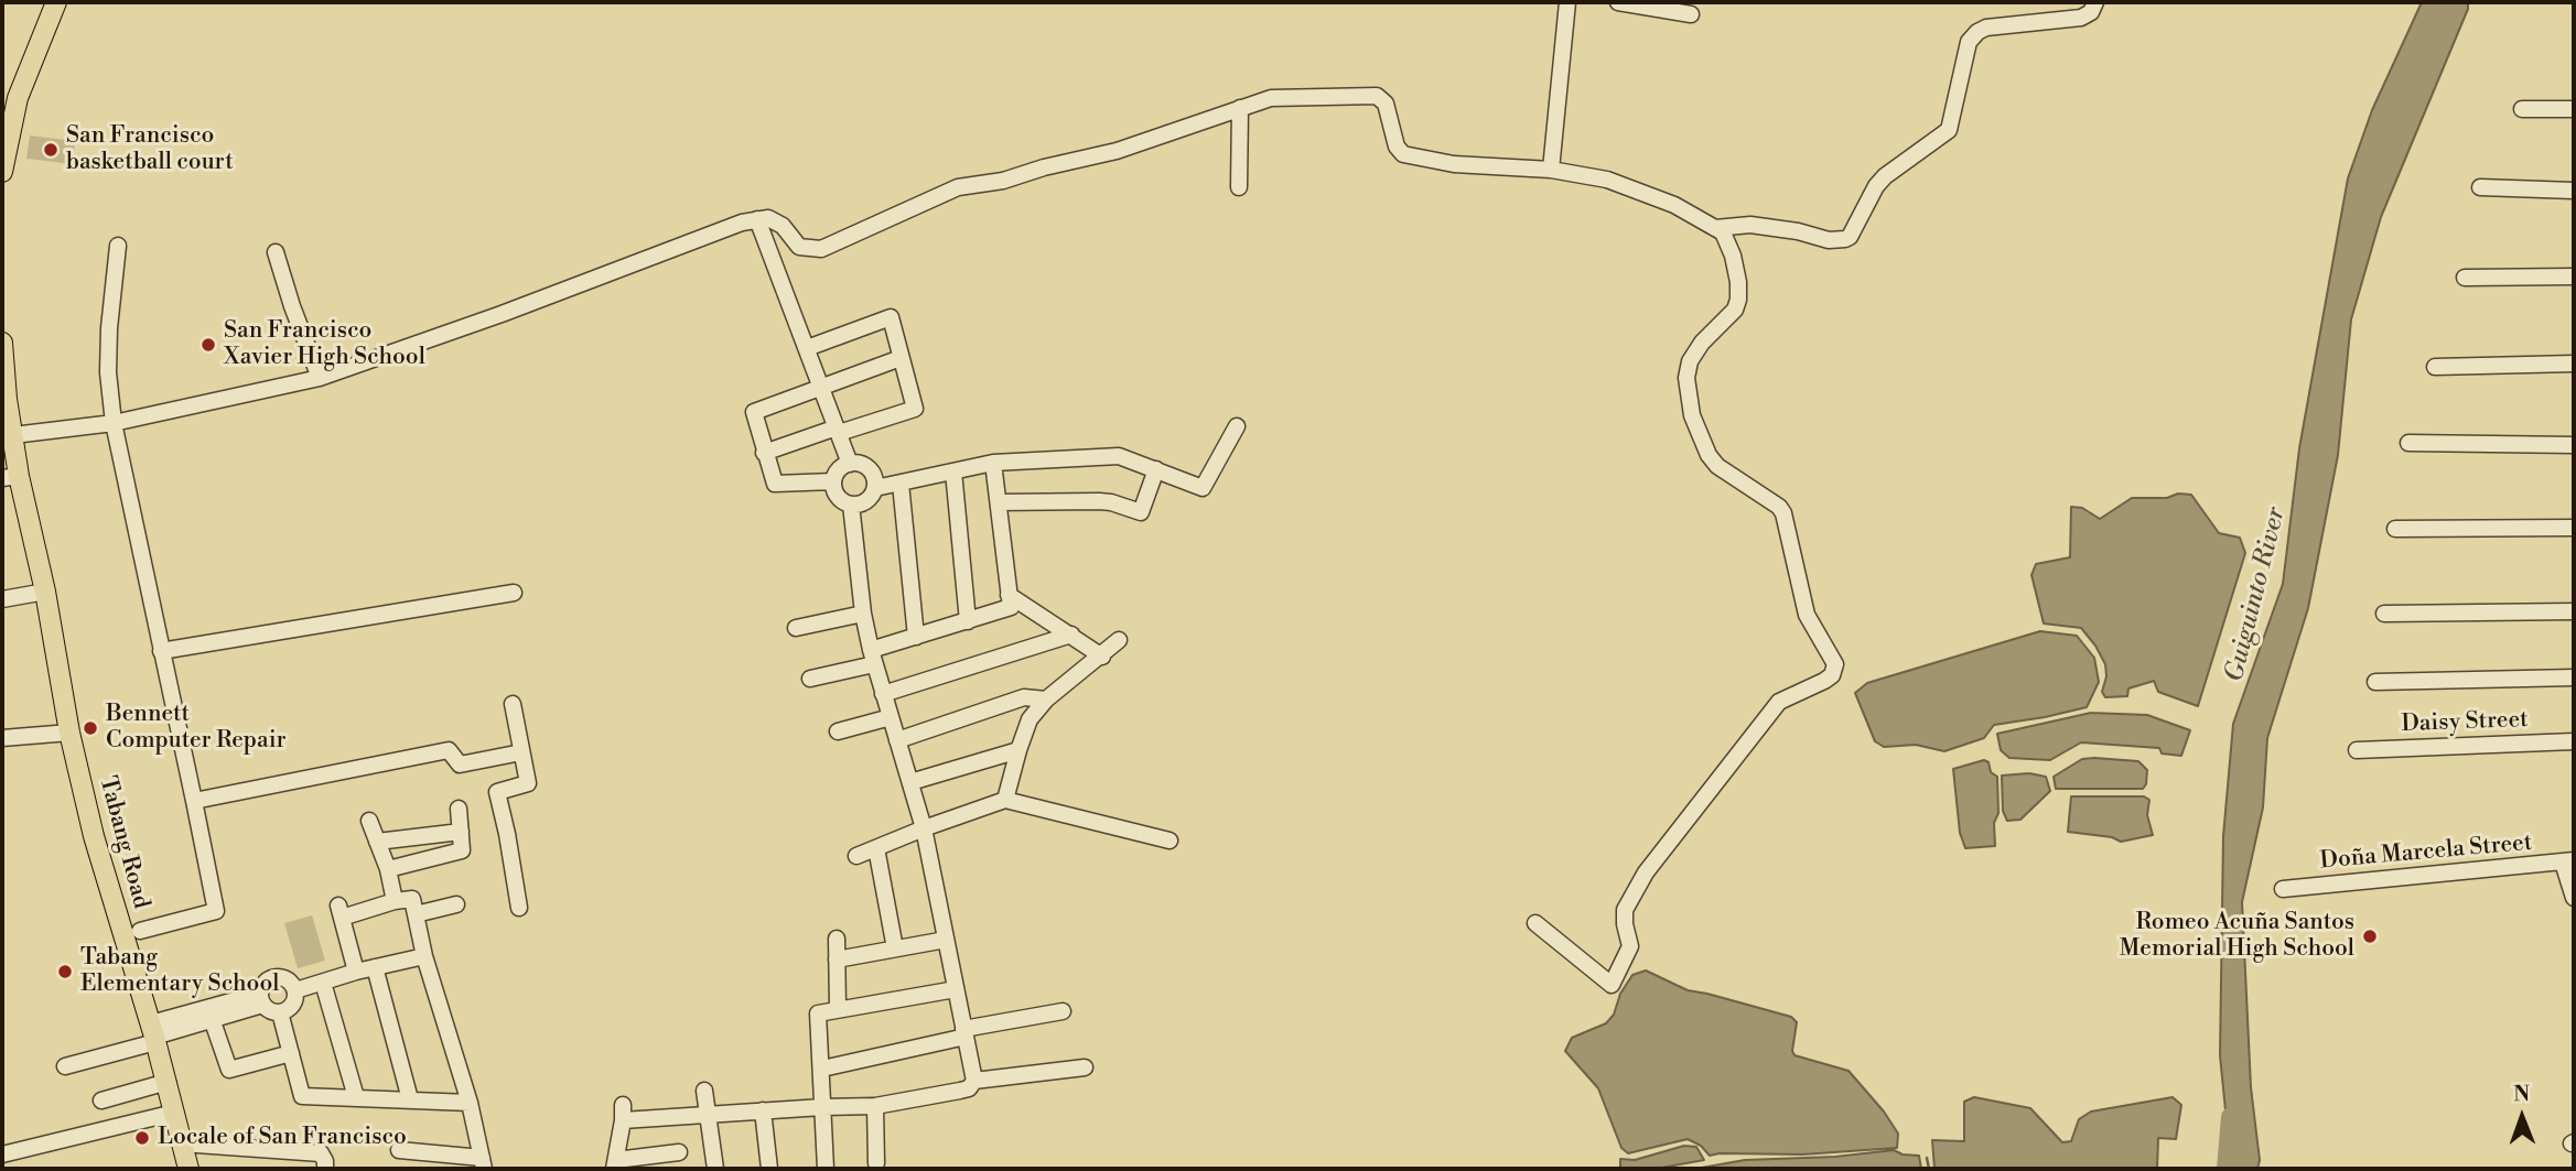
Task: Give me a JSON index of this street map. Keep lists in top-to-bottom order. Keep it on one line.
{"streets":{"main road":["Tabang Road"],"street":["Daisy Street","Doña Marcela Street"]},"water":["Guiguinto River"],"places":["San Francisco basketball court","San Francisco Xavier High School","Bennett Computer Repair","Romeo Acuña Santos Memorial High School","Tabang Elementary School","Locale of San Francisco"],"north":"top"}
